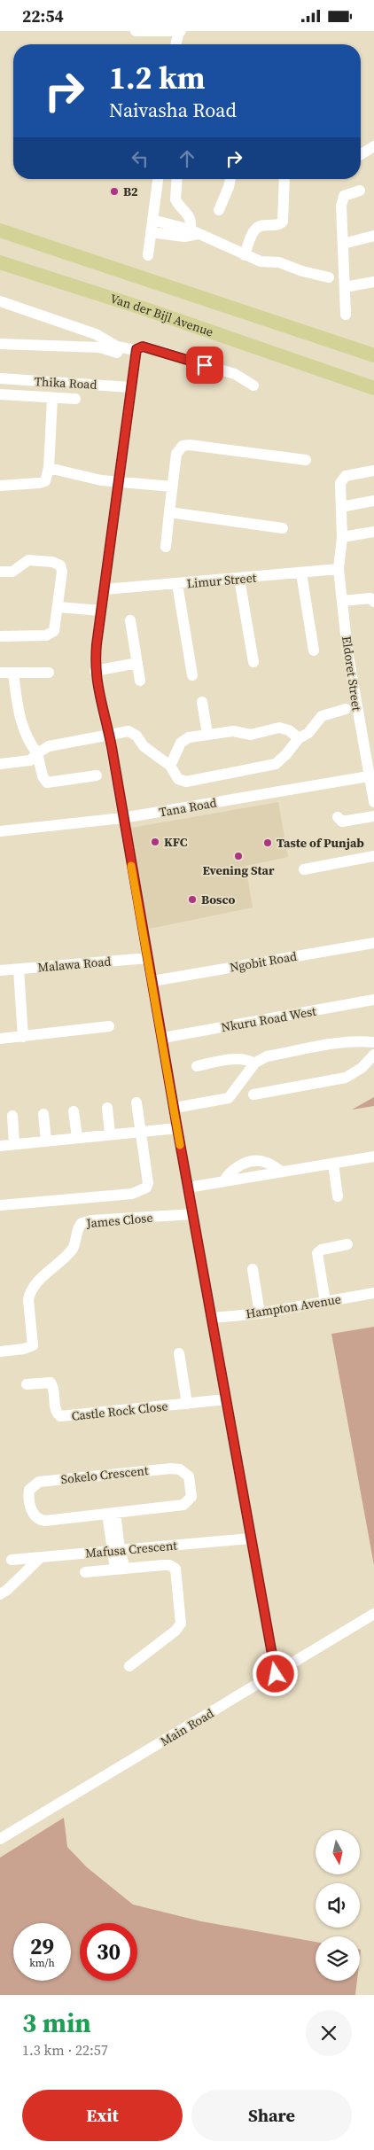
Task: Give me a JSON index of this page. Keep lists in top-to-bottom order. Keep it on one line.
{"streets":{"main road":["Van der Bijl Avenue"],"street":["Thika Road","Limur Street","Eldoret Street","Tana Road","Ngobit Road","Malawa Road","Nkuru Road West","James Close","Hampton Avenue","Castle Rock Close","Sokelo Crescent","Mafusa Crescent","Main Road"]},"crossings":[["Limur Street","Eldoret Street"],["Eldoret Street","Tana Road"]],"places":["B2","KFC","Taste of Punjab","Evening Star","Bosco"],"north":"bottom","page":{"status":"22:54","turn":["1.2 km","Naivasha Road"],"speed":"29 km/h","limit":"30","heading":["3 min","1.3 km · 22:57"],"buttons":["Exit","Share"]}}
